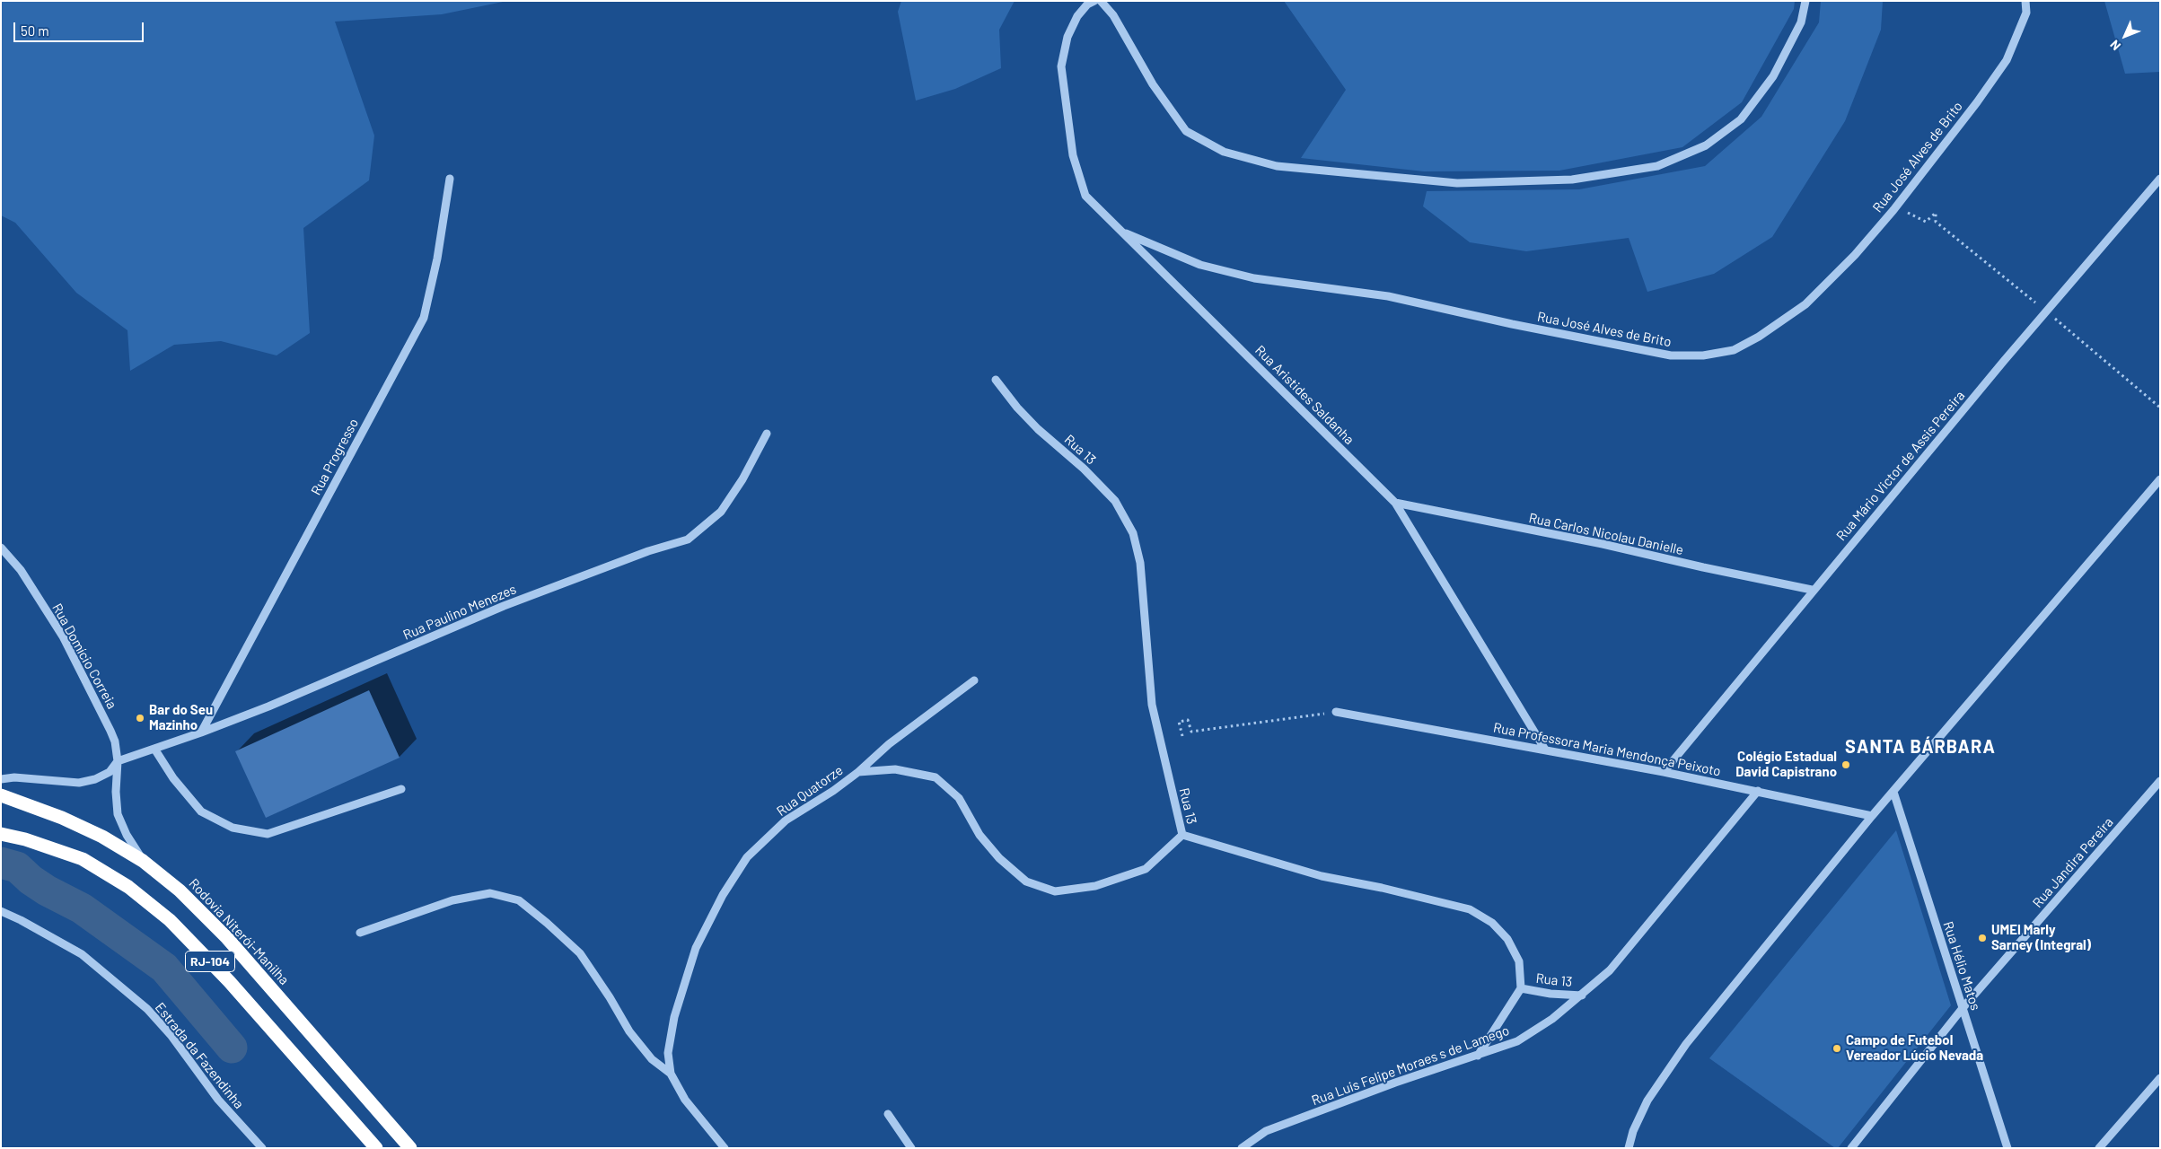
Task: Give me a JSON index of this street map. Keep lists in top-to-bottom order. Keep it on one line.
{"streets":{"highway":["Rodovia Niterói-Manilha","RJ-104"],"street":["Rua José Alves de Brito","Rua Aristides Saldanha","Rua 13","Rua Progresso","Rua Mário Victor de Assis Pereira","Rua Carlos Nicolau Danielle","Rua Paulino Menezes","Rua Domício Correia","Rua Professora Maria Mendonça Peixoto","Rua Quatorze","Rua Jandira Pereira","Rua Hélio Matos","Estrada da Fazendinha","Rua Luis Felipe Moraes s de Lamego"]},"crossings":[["Rua José Alves de Brito","Rua Aristides Saldanha"],["Rua Aristides Saldanha","Rua Carlos Nicolau Danielle"],["Rua Aristides Saldanha","Rua Professora Maria Mendonça Peixoto"],["Rua 13","Rua Quatorze"],["Rua 13","Rua Luis Felipe Moraes s de Lamego"],["Rua Progresso","Rua Paulino Menezes"],["Rua Mário Victor de Assis Pereira","Rua Carlos Nicolau Danielle"],["Rua Mário Victor de Assis Pereira","Rua Professora Maria Mendonça Peixoto"],["Rua Paulino Menezes","Rua Domício Correia"],["Rua Professora Maria Mendonça Peixoto","Rua Luis Felipe Moraes s de Lamego"],["Rua Jandira Pereira","Rua Hélio Matos"]],"districts":["SANTA BÁRBARA"],"places":["Bar do Seu Mazinho","Colégio Estadual David Capistrano","UMEI Marly Sarney (Integral)","Campo de Futebol Vereador Lúcio Nevada"],"scale_bar":"50 m","north":"bottom left"}
